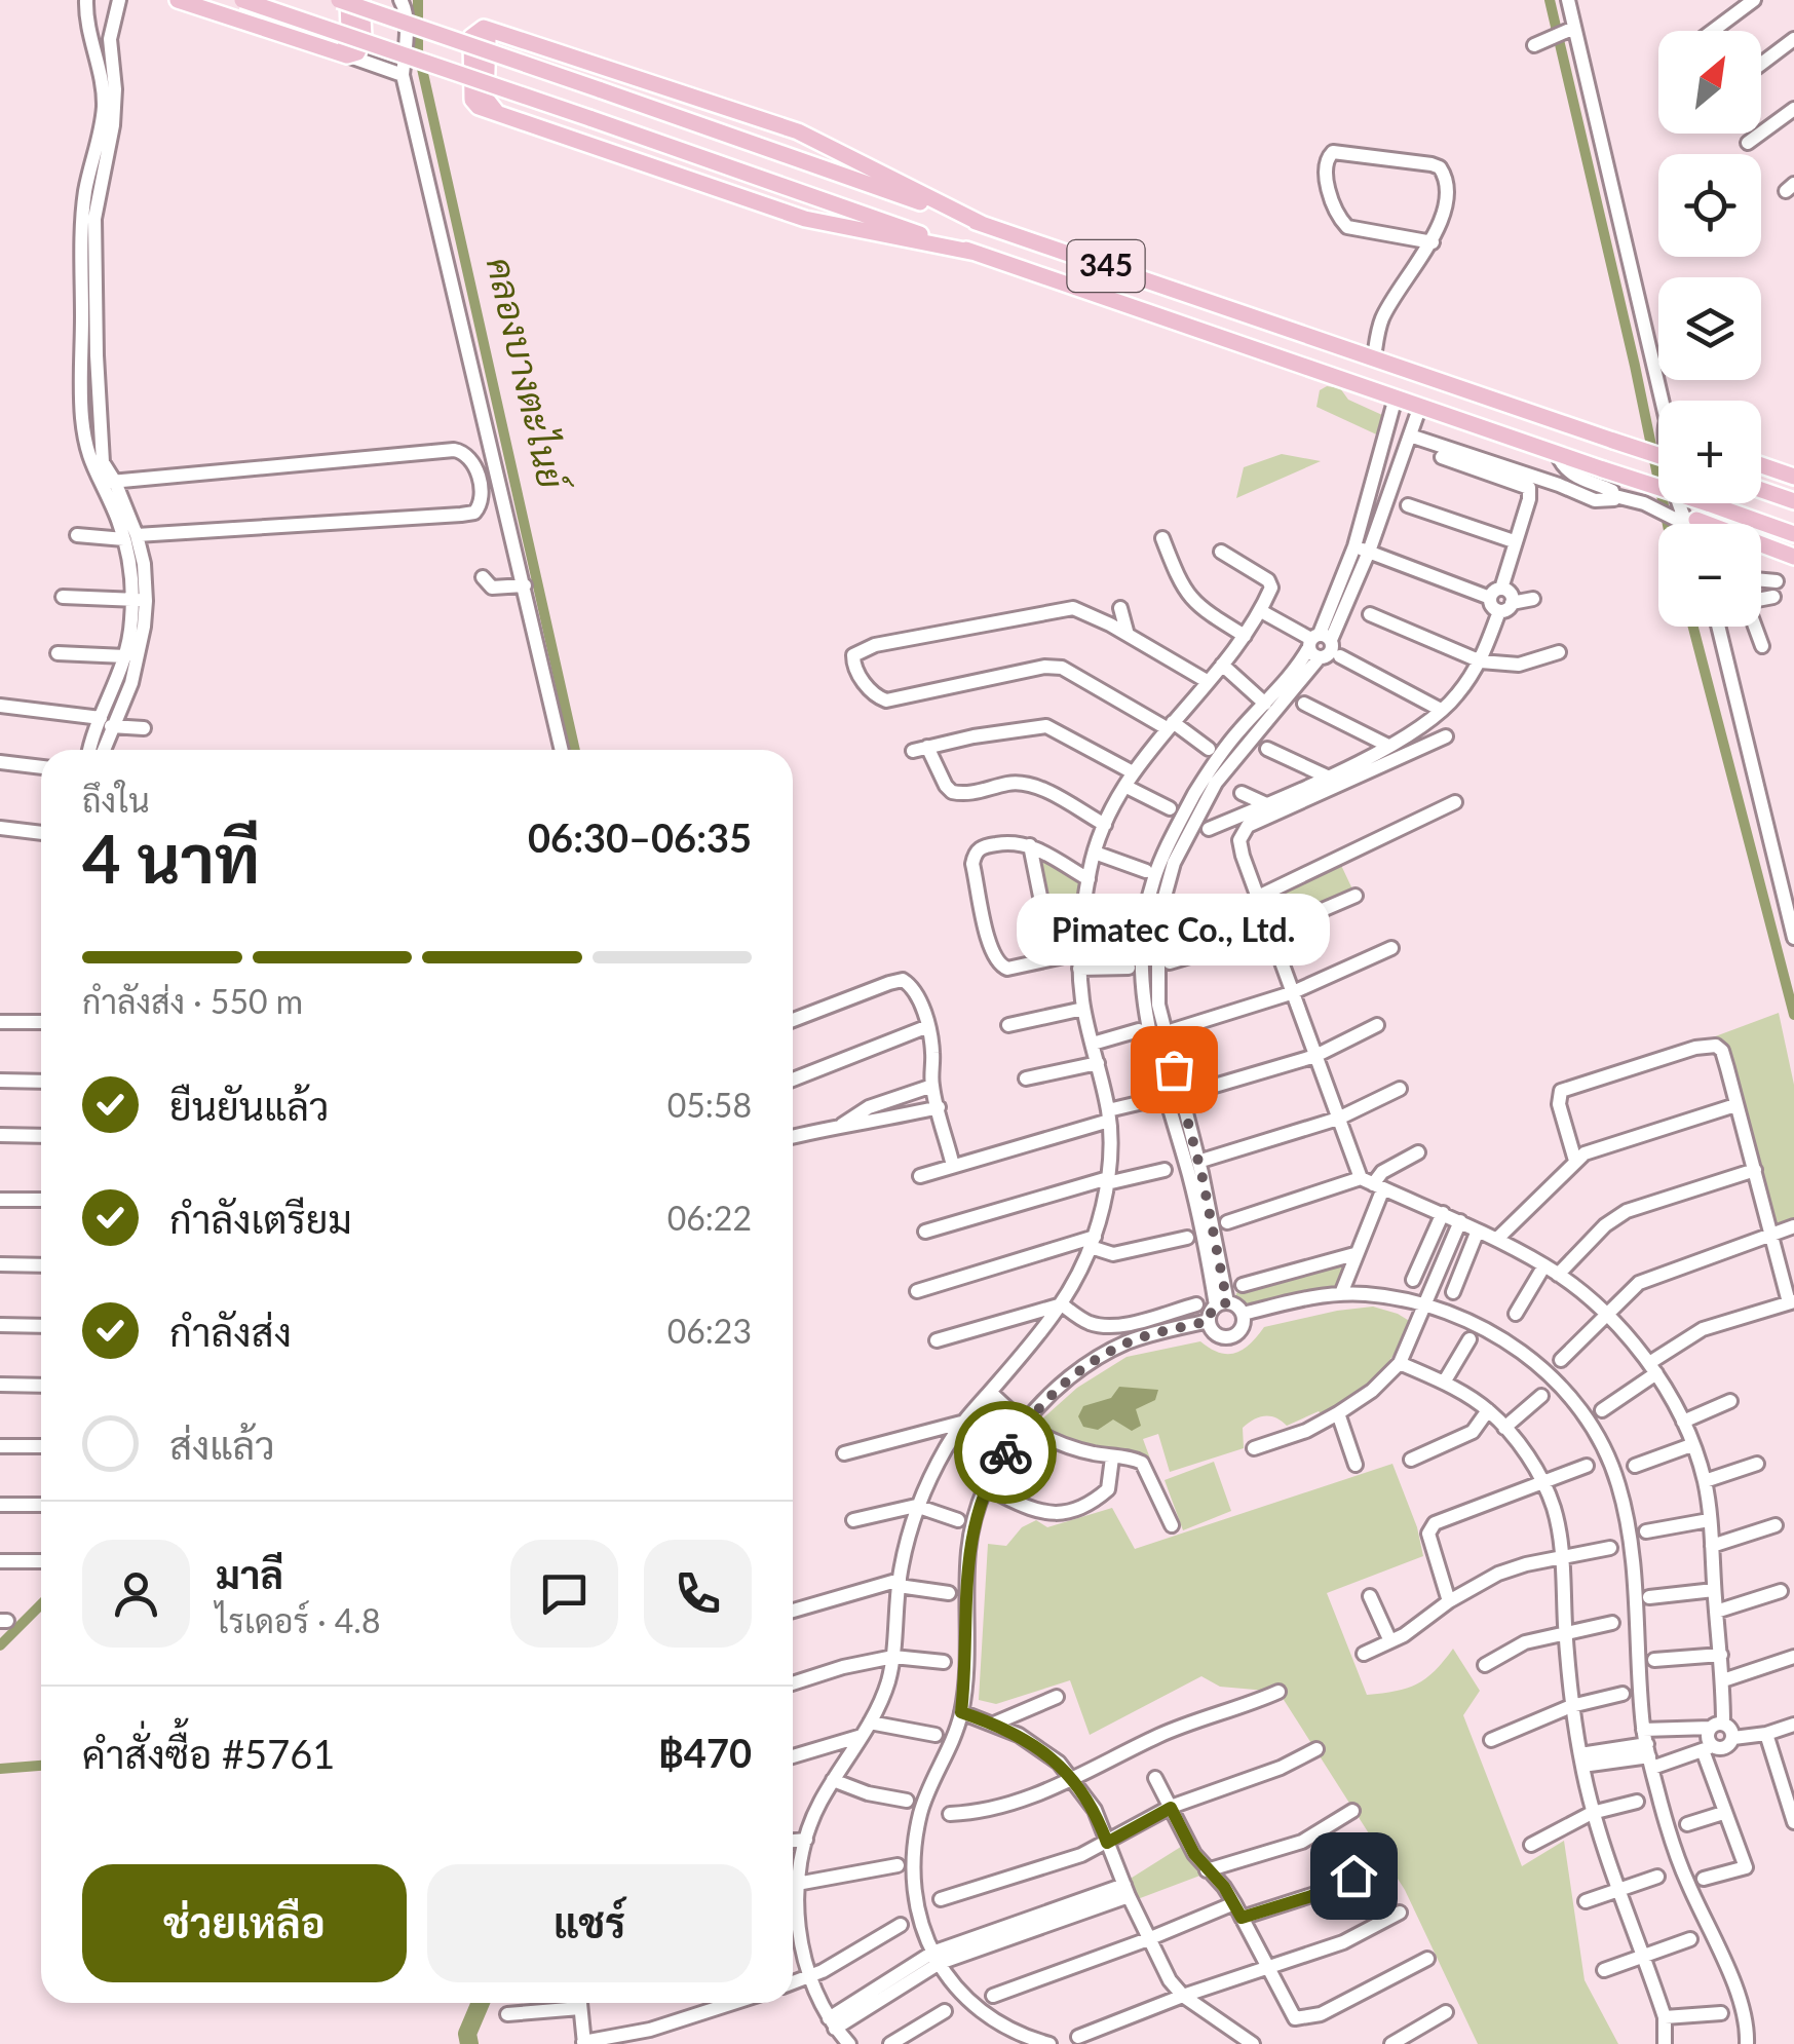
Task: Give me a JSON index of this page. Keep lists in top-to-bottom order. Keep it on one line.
{"streets":{"main road":["345"]},"water":["คลองบางตะไนย์"],"places":["Pimatec Co., Ltd."],"north":"top right","page":{"map_buttons":["+","−"],"heading":["4 นาที","ถึงใน","06:30–06:35"],"panel":["มาลี","ไรเดอร์ · 4.8","คำสั่งซื้อ #5761","฿470"],"bubble":"Pimatec Co., Ltd.","bar":"กำลังส่ง · 550 m","list":[["ยืนยันแล้ว","05:58"],["กำลังเตรียม","06:22"],["กำลังส่ง","06:23"],"ส่งแล้ว"],"buttons":["ช่วยเหลือ","แชร์"]}}
